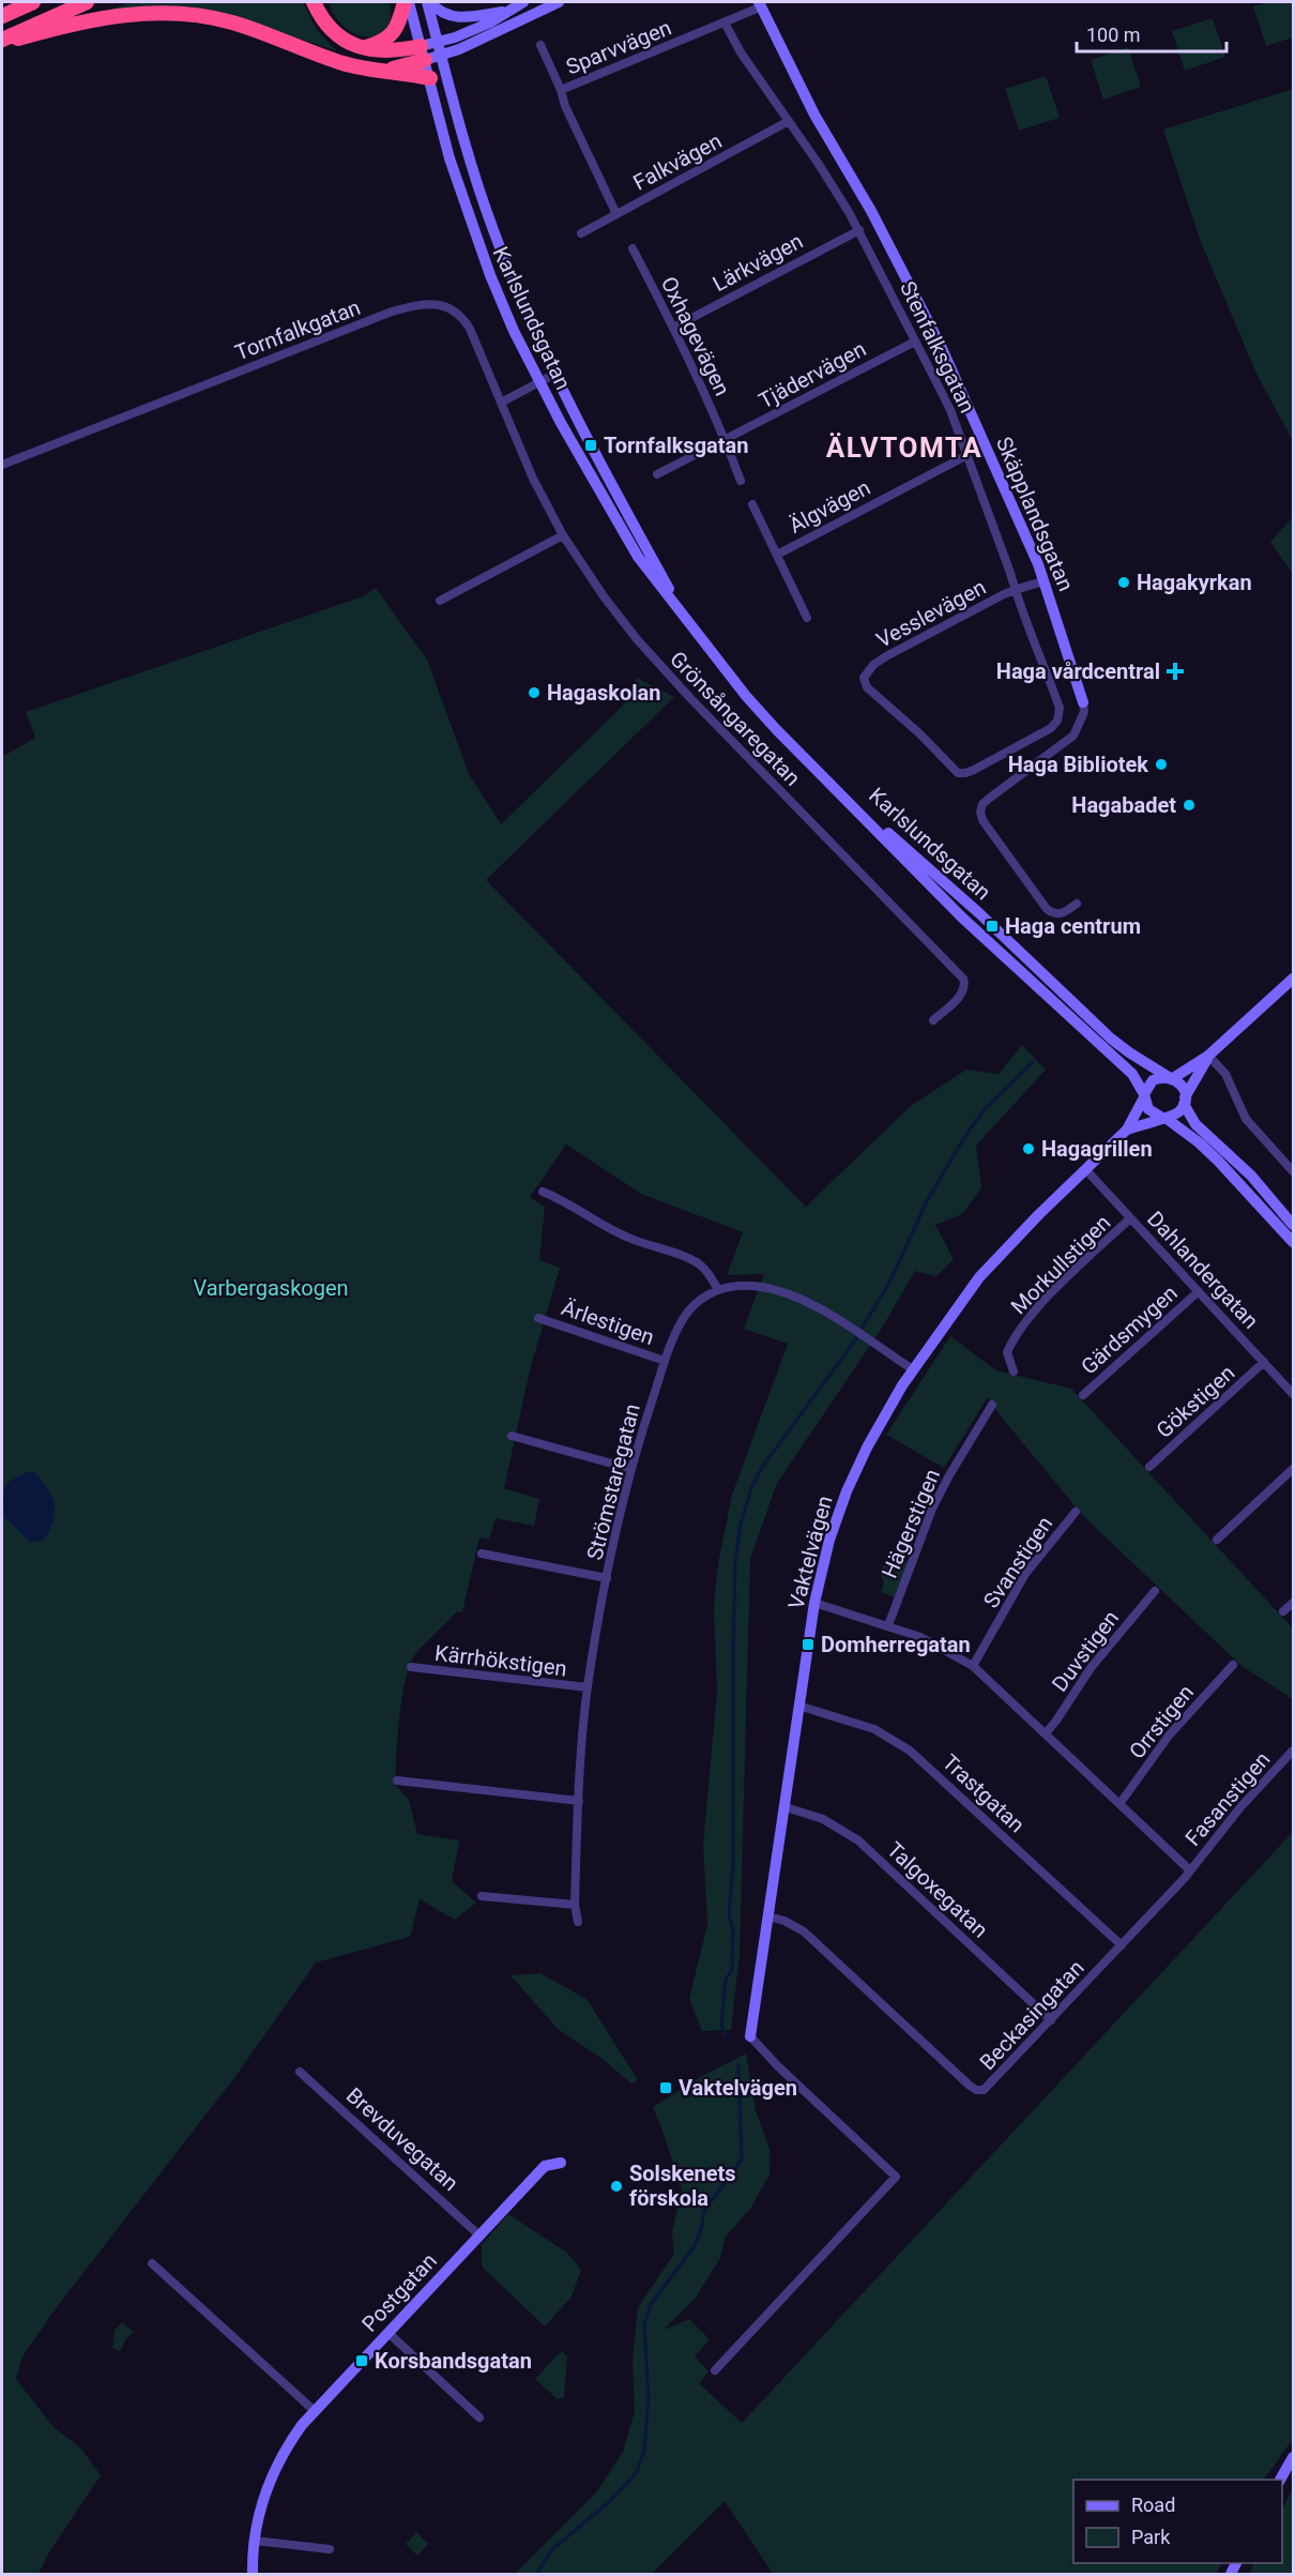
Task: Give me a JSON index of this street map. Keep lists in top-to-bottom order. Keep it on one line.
{"streets":{"main road":["Karlslundsgatan","Skäpplandsgatan","Vaktelvägen","Postgatan"],"street":["Sparvvägen","Falkvägen","Lärkvägen","Tornfalkgatan","Oxhagevägen","Stenfalksgatan","Tjädervägen","Älgvägen","Vesslevägen","Grönsångaregatan","Morkullstigen","Dahlandergatan","Ärlestigen","Gärdsmygen","Gökstigen","Strömstaregatan","Hägerstigen","Svanstigen","Duvstigen","Kärrhökstigen","Orrstigen","Trastgatan","Fasanstigen","Talgoxegatan","Beckasingatan","Brevduvegatan"]},"crossings":[["Sparvvägen","Stenfalksgatan"],["Sparvvägen","Skäpplandsgatan"],["Falkvägen","Stenfalksgatan"],["Lärkvägen","Oxhagevägen"],["Lärkvägen","Stenfalksgatan"],["Karlslundsgatan","Vaktelvägen"],["Tornfalkgatan","Grönsångaregatan"],["Oxhagevägen","Tjädervägen"],["Stenfalksgatan","Tjädervägen"],["Stenfalksgatan","Älgvägen"],["Stenfalksgatan","Vesslevägen"],["Skäpplandsgatan","Vesslevägen"],["Morkullstigen","Dahlandergatan"],["Dahlandergatan","Gärdsmygen"],["Dahlandergatan","Gökstigen"],["Dahlandergatan","Vaktelvägen"],["Ärlestigen","Strömstaregatan"],["Strömstaregatan","Vaktelvägen"],["Strömstaregatan","Kärrhökstigen"],["Vaktelvägen","Trastgatan"],["Vaktelvägen","Talgoxegatan"],["Vaktelvägen","Beckasingatan"],["Trastgatan","Beckasingatan"],["Fasanstigen","Beckasingatan"],["Talgoxegatan","Beckasingatan"],["Brevduvegatan","Postgatan"]],"districts":["ÄLVTOMTA"],"parks":["Varbergaskogen"],"places":{"transit":["Tornfalksgatan","Haga centrum","Domherregatan","Vaktelvägen","Korsbandsgatan"],"other":["Hagakyrkan","Hagaskolan","Haga Bibliotek","Hagabadet","Hagagrillen","Solskenets förskola"],"health":["Haga vårdcentral"]},"legend":["Road","Park"],"scale_bar":"100 m"}
